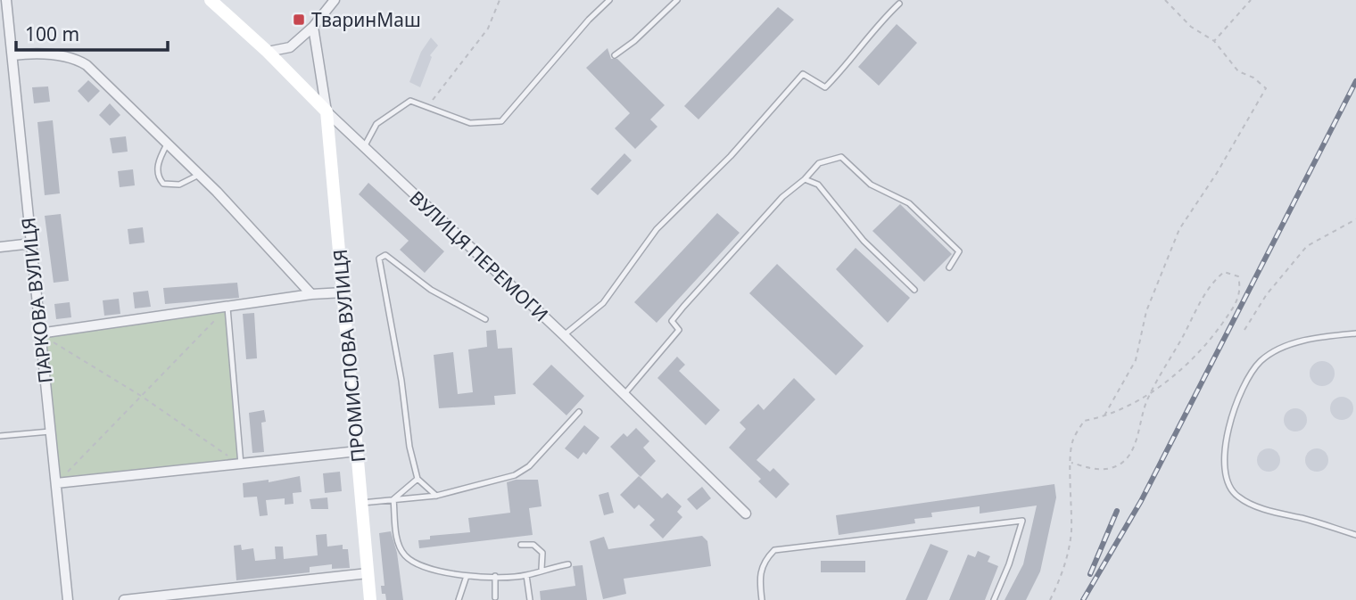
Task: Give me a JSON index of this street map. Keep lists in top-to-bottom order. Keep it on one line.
{"streets":{"street":["ВУЛИЦЯ ПЕРЕМОГИ","ПАРКОВА ВУЛИЦЯ","ПРОМИСЛОВА ВУЛИЦЯ"]},"crossings":[["ВУЛИЦЯ ПЕРЕМОГИ","ПРОМИСЛОВА ВУЛИЦЯ"]],"places":{"transit":["ТваринМаш"]},"scale_bar":"100 m"}
